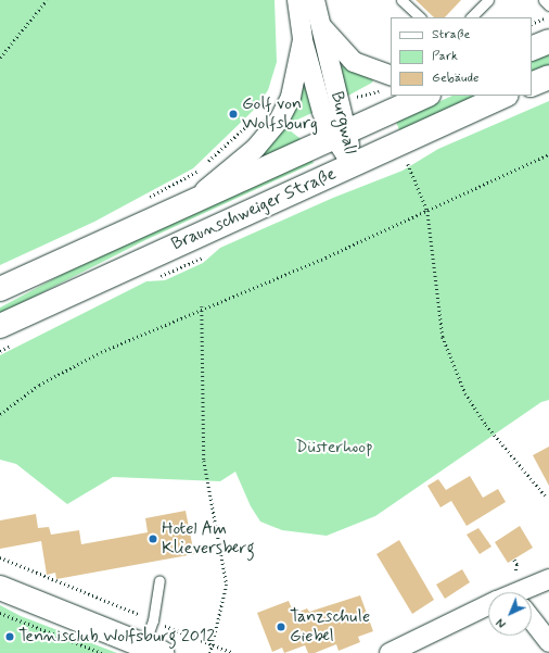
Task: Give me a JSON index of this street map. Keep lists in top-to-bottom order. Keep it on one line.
{"streets":{"main road":["Braunschweiger Straße"],"street":["Burgwall"]},"crossings":[["Burgwall","Braunschweiger Straße"]],"parks":["Düsterhoop"],"places":["Golf von Wolfsburg","Hotel Am Klieversberg","Tanzschule Giebel","Tennisclub Wolfsburg 2012"],"legend":["Straße","Park","Gebäude"],"north":"bottom left"}
